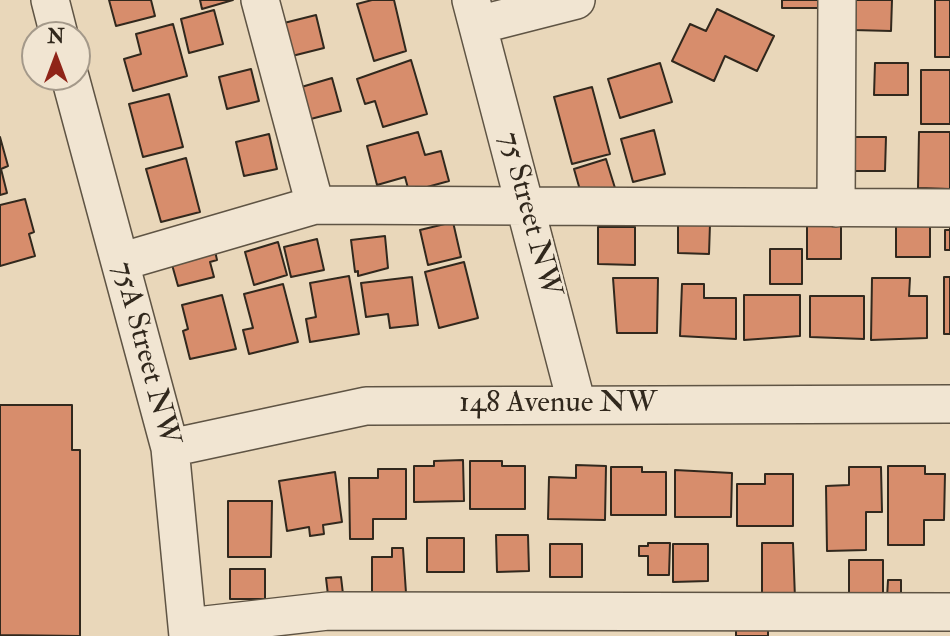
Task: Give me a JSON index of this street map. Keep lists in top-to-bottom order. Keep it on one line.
{"streets":{"street":["75 Street NW","75A Street NW","148 Avenue NW"]},"crossings":[["75 Street NW","148 Avenue NW"],["75A Street NW","148 Avenue NW"]],"north":"top"}
